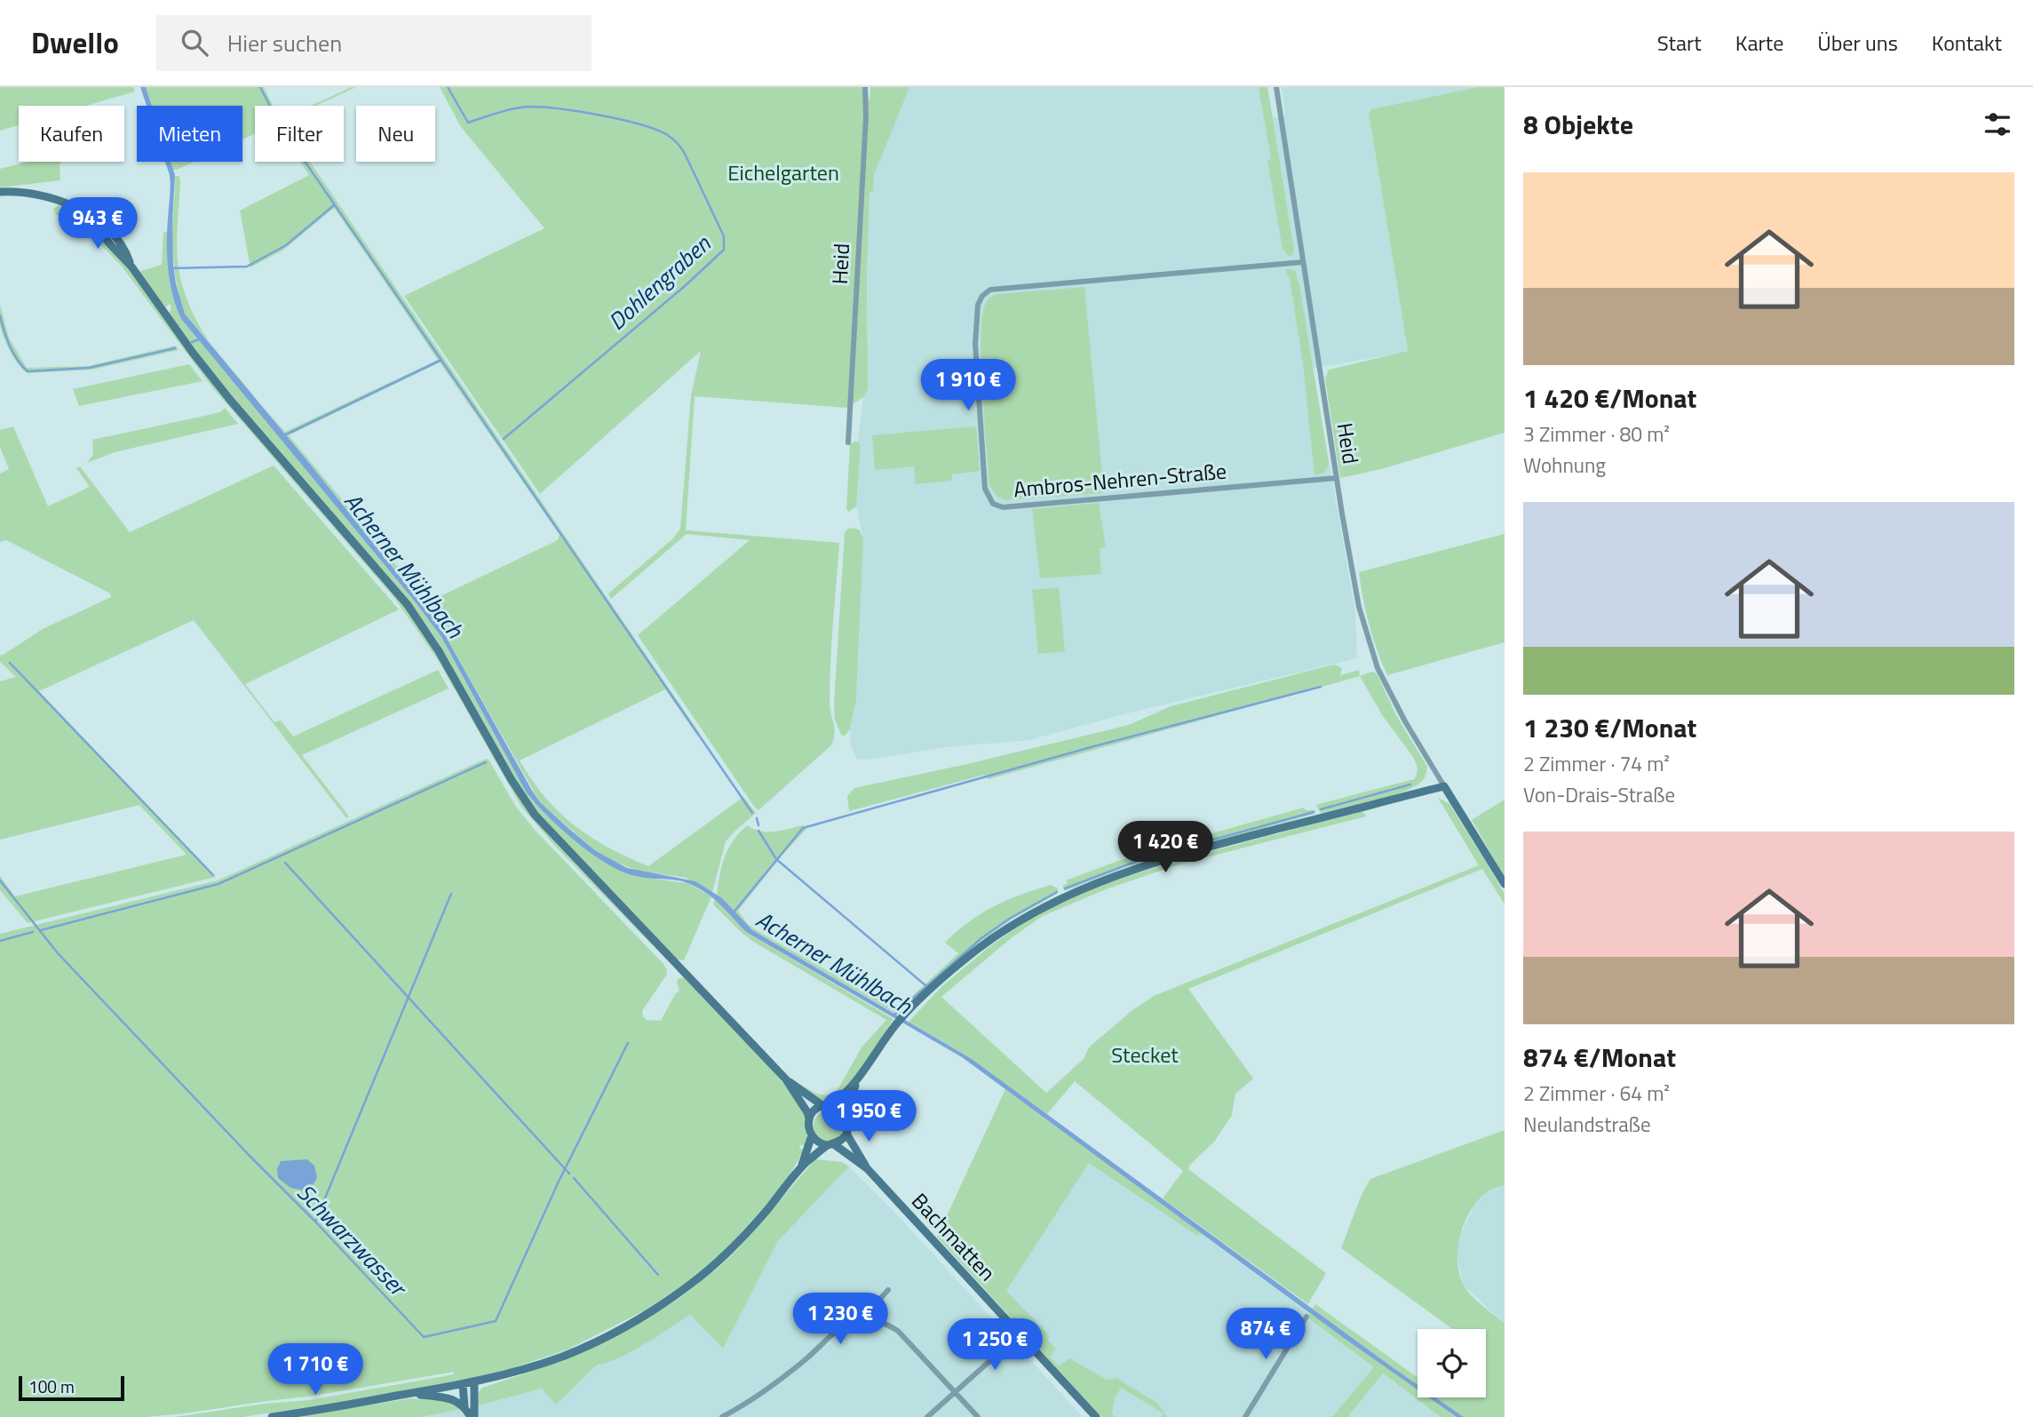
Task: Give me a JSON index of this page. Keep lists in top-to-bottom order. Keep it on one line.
{"streets":{"street":["Heid","Ambros-Nehren-Straße","Bachmatten"]},"crossings":[["Heid","Ambros-Nehren-Straße"]],"water":["Dohlengraben","Acherner Mühlbach","Schwarzwasser"],"parks":["Eichelgarten","Stecket"],"scale_bar":"100 m","page":{"header":"Dwello","search":"Hier suchen","nav":["Start","Karte","Über uns","Kontakt"],"heading":"8 Objekte","chip":["Kaufen","Mieten","Filter","Neu"],"list":[{"name":"1 420 €/Monat","note":"3 Zimmer · 80 m² · Wohnung"},{"name":"1 230 €/Monat","note":"2 Zimmer · 74 m² · Von-Drais-Straße"},{"name":"874 €/Monat","note":"2 Zimmer · 64 m² · Neulandstraße"}],"price":["943 €","1 910 €","1 420 €","1 950 €","1 230 €","874 €","1 250 €","1 710 €"],"scale":"100 m"}}
